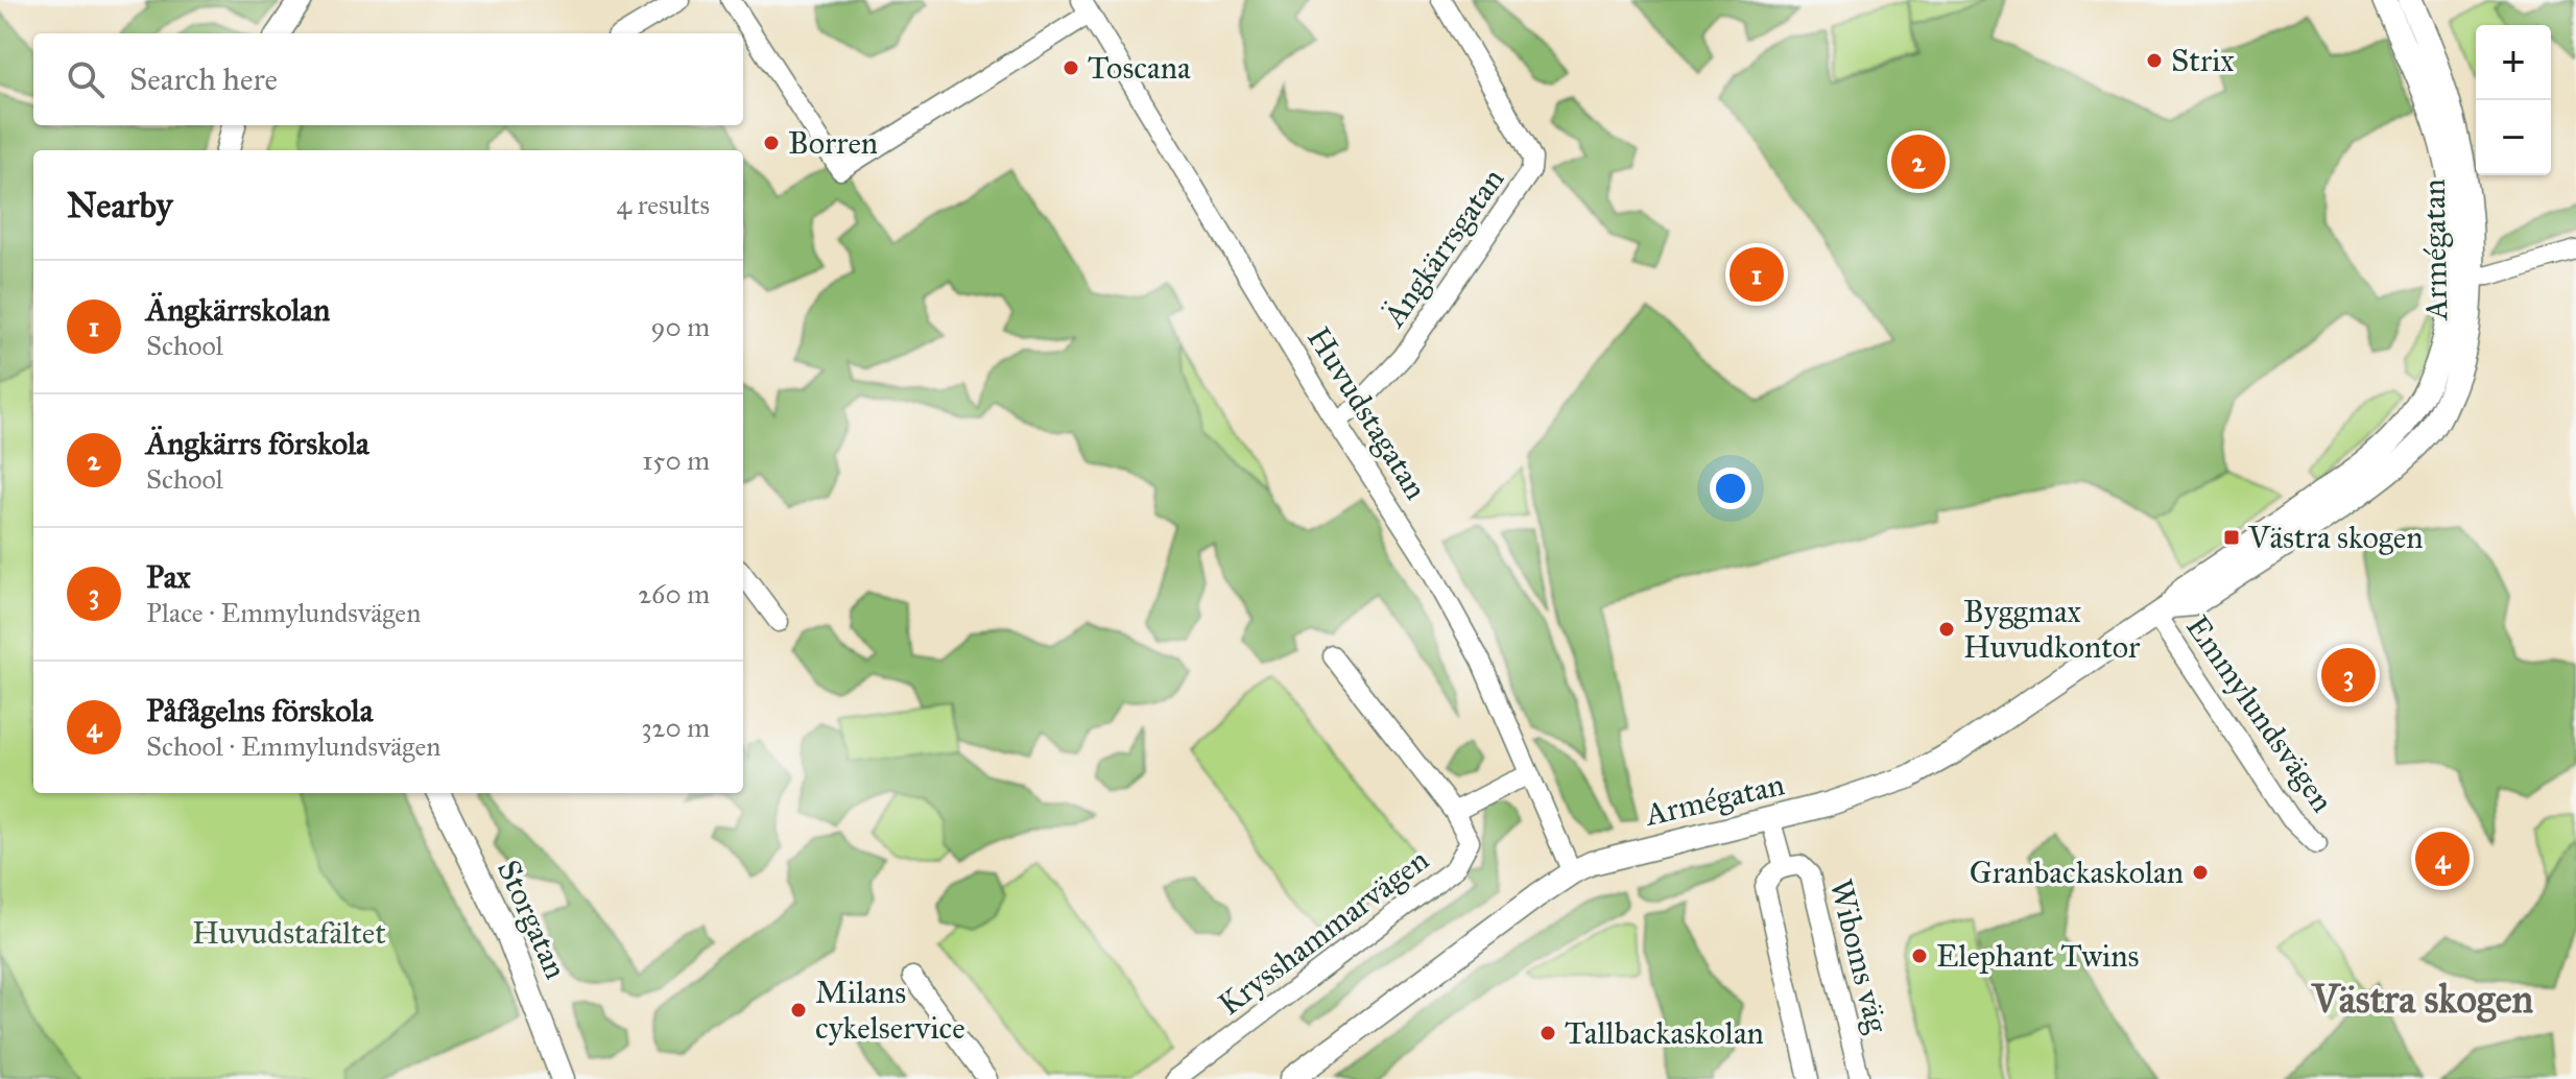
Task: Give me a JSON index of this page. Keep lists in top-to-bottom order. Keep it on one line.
{"streets":{"street":["Ängkärrsgatan","Armégatan","Huvudstagatan","Emmylundsvägen","Storgatan","Krysshammarvägen","Wiboms väg"]},"crossings":[["Ängkärrsgatan","Huvudstagatan"],["Armégatan","Huvudstagatan"],["Armégatan","Emmylundsvägen"],["Armégatan","Wiboms väg"]],"districts":["Västra skogen"],"parks":["Huvudstafältet"],"places":{"other":["Strix","Toscana","Borren","Byggmax Huvudkontor","Granbackaskolan","Elephant Twins","Milans cykelservice","Tallbackaskolan"],"transit":["Västra skogen"]},"page":{"map_buttons":["+","−"],"search":"Search here","pins":["2","1","3","4"],"heading":["Nearby","4 results"],"list":[{"mark":"1","name":"Ängkärrskolan","note":"School","value":"90 m"},{"mark":"2","name":"Ängkärrs förskola","note":"School","value":"150 m"},{"mark":"3","name":"Pax","note":"Place · Emmylundsvägen","value":"260 m"},{"mark":"4","name":"Påfågelns förskola","note":"School · Emmylundsvägen","value":"320 m"}]}}
